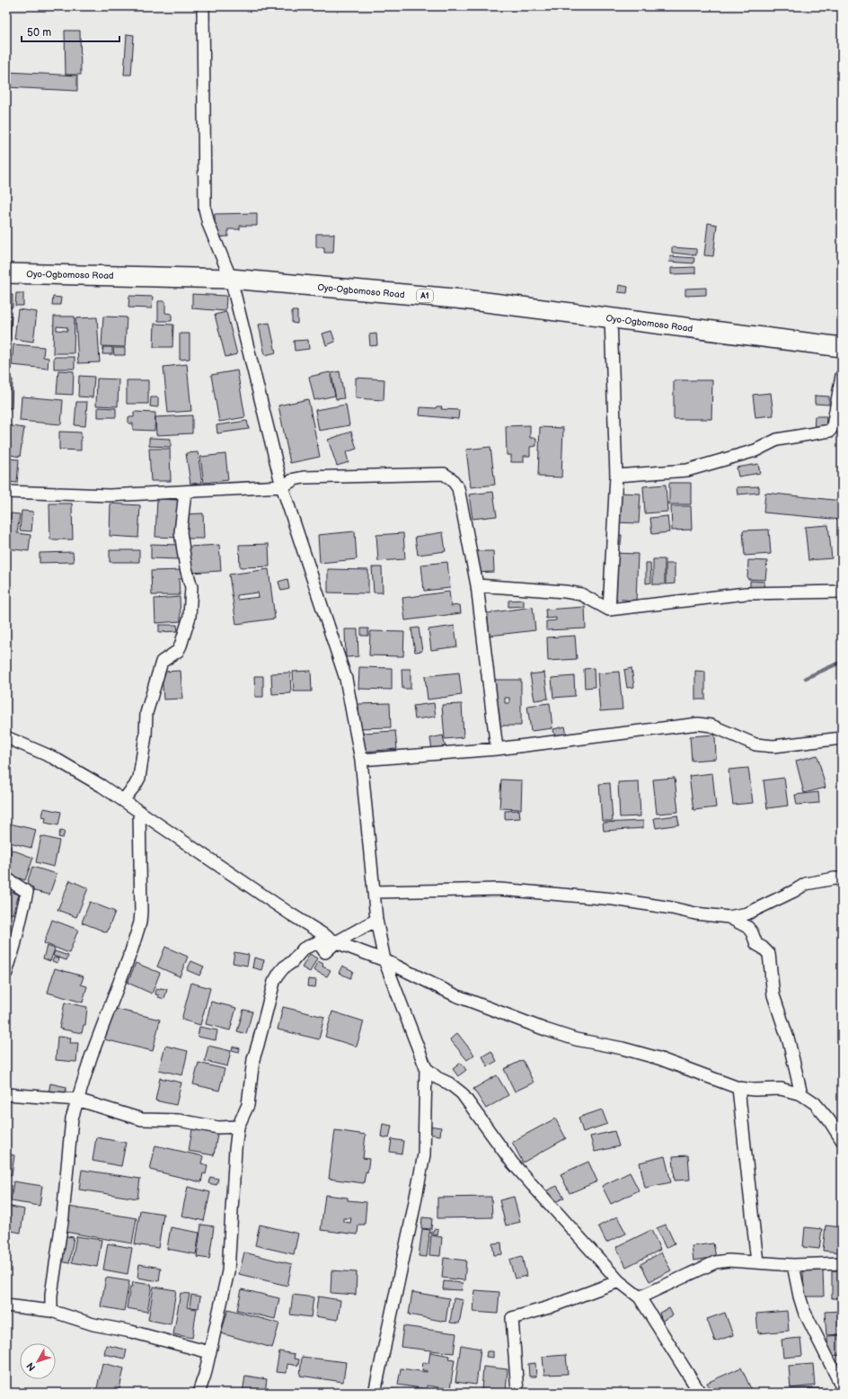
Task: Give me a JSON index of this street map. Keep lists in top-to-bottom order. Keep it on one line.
{"streets":{"highway":["Oyo-Ogbomoso Road","A1"]},"scale_bar":"50 m","north":"bottom left"}
